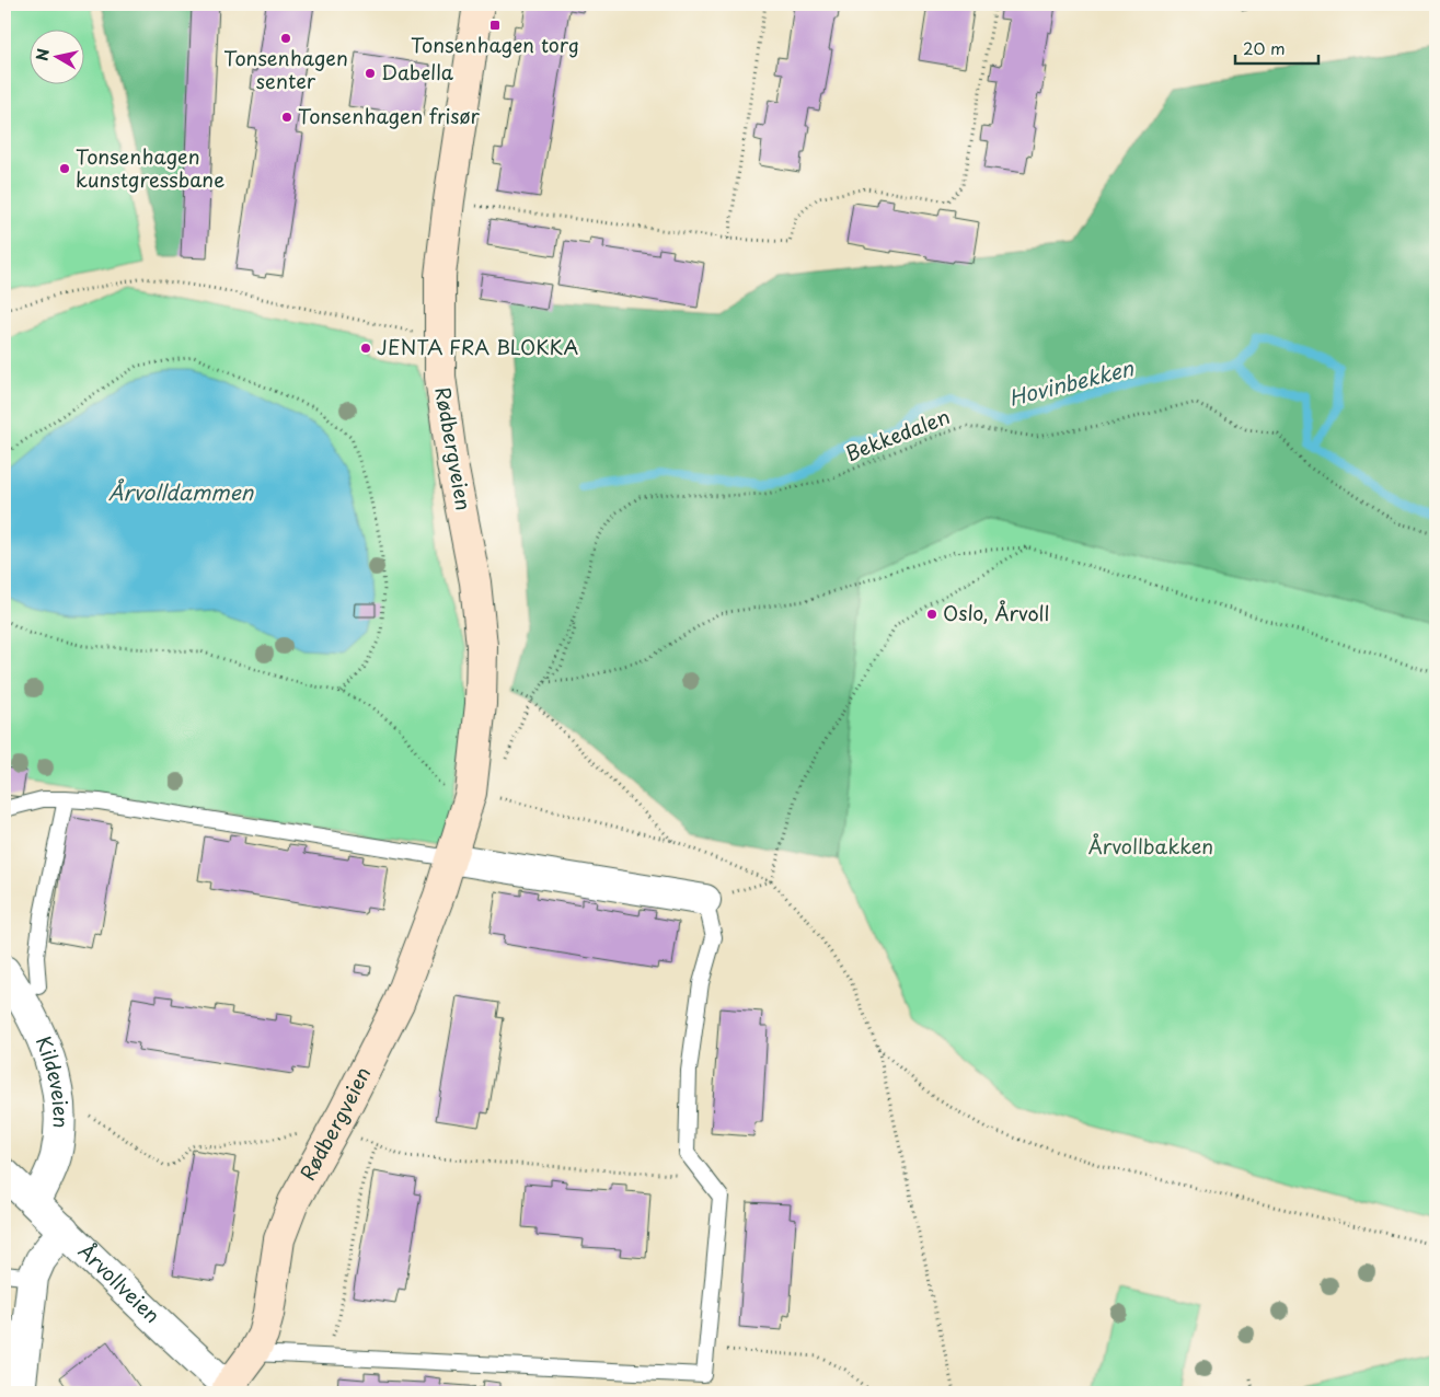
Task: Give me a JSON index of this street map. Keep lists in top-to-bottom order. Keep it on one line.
{"streets":{"street":["Rødbergveien","Kildeveien","Årvollveien"],"path":["Bekkedalen"]},"crossings":[["Rødbergveien","Årvollveien"],["Kildeveien","Årvollveien"]],"water":["Hovinbekken","Årvolldammen"],"parks":["Årvollbakken"],"places":{"transit":["Tonsenhagen torg"],"other":["Tonsenhagen senter","Dabella","Tonsenhagen frisør","Tonsenhagen kunstgressbane","JENTA FRA BLOKKA","Oslo, Årvoll"]},"scale_bar":"20 m","north":"left"}
